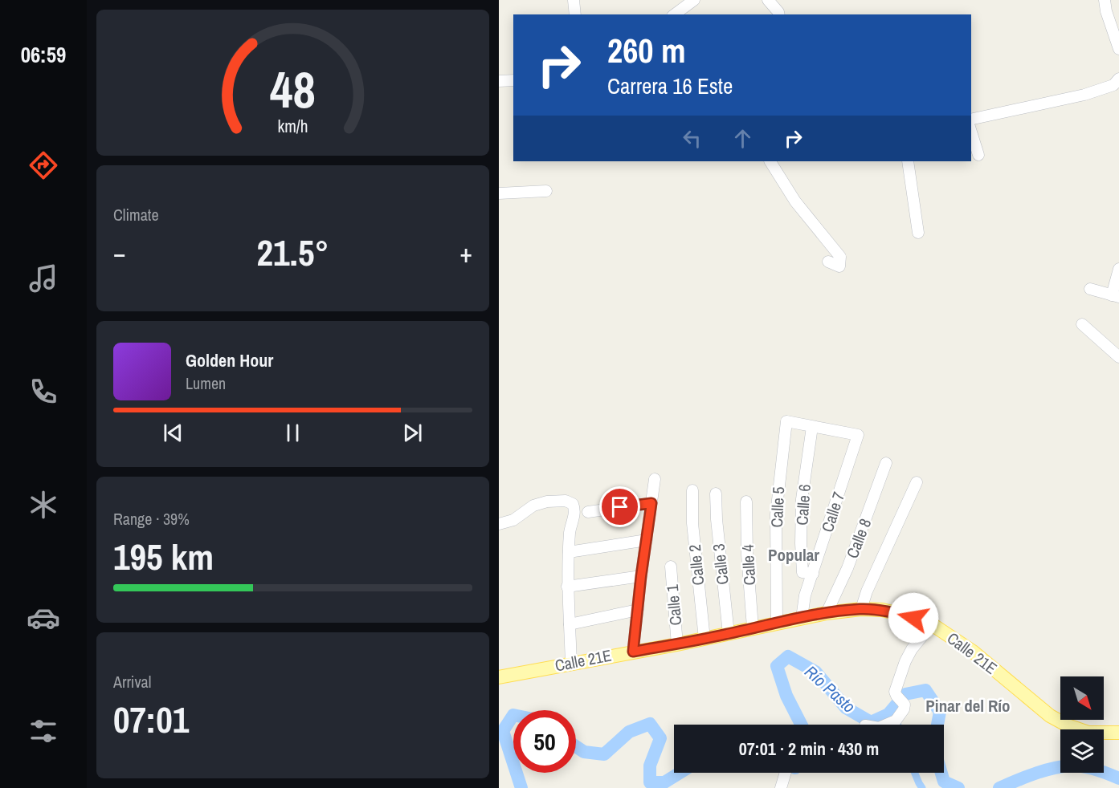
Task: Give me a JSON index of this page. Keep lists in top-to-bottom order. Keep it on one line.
{"streets":{"main road":["Calle 21E"],"street":["Calle 6","Calle 5","Calle 7","Calle 8","Calle 3","Calle 2","Calle 4","Calle 1"]},"crossings":[["Calle 6","Calle 5"],["Calle 6","Calle 7"],["Calle 5","Calle 7"],["Calle 5","Calle 21E"],["Calle 7","Calle 21E"],["Calle 8","Calle 21E"],["Calle 3","Calle 21E"],["Calle 2","Calle 21E"],["Calle 4","Calle 21E"],["Calle 1","Calle 21E"]],"districts":["Popular","Pinar del Río"],"water":["Río Pasto"],"north":"bottom right","page":{"tabs":"06:59","turn":["260 m","Carrera 16 Este"],"tile":["Climate",["Range · 39%","195 km"],["Arrival","07:01"]],"heat":["−","21.5°","+"],"song":["Golden Hour","Lumen"],"limit":"50","trip":"07:01 · 2 min · 430 m","gauge":["48","km/h"]}}
